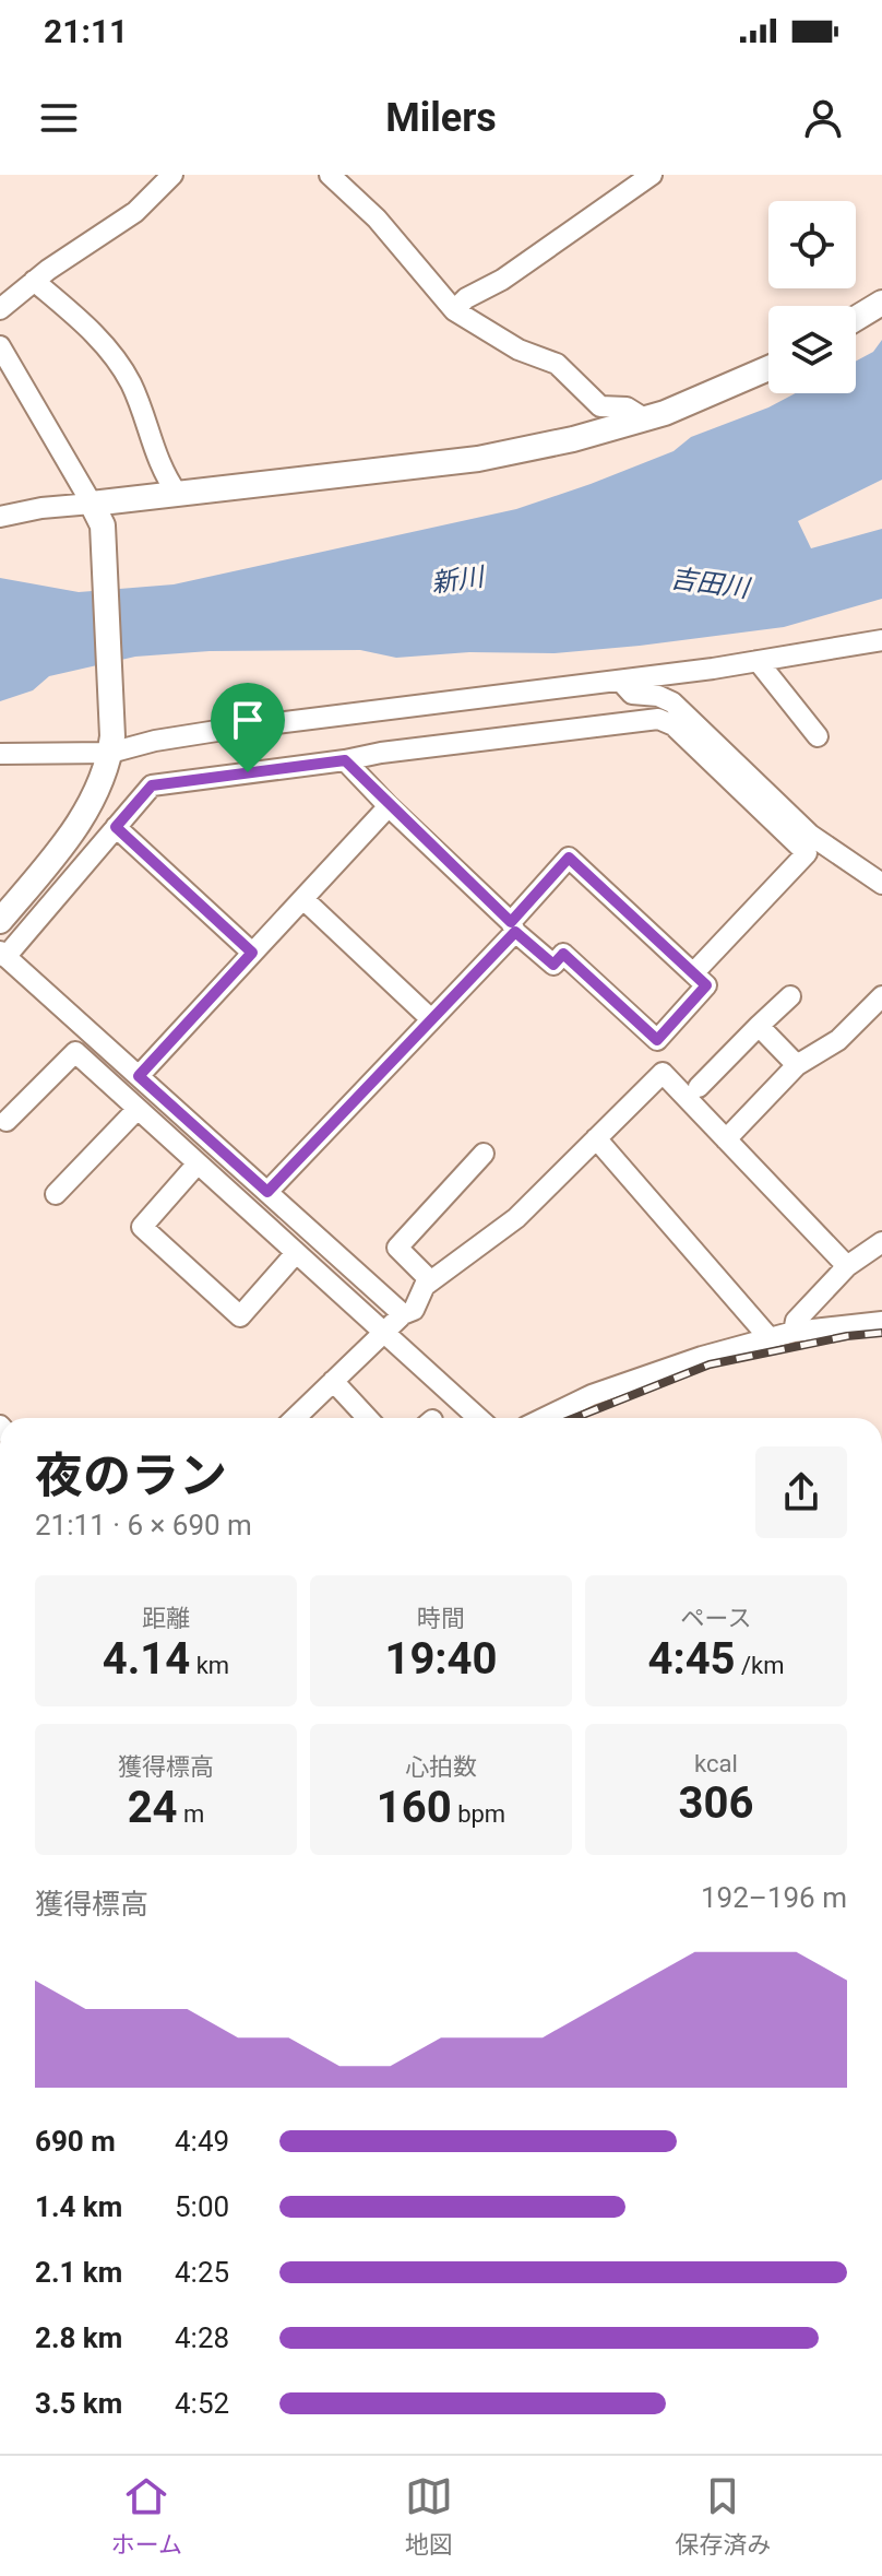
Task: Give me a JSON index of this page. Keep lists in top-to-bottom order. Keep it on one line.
{"water":["新川","吉田川"],"page":{"status":"21:11","header":"Milers","heading":["夜のラン","21:11 · 6 × 690 m"],"stats":[["距離","4.14 km"],["時間","19:40"],["ペース","4:45 /km"],["獲得標高","24 m"],["心拍数","160 bpm"],["kcal","306"]],"chart":["獲得標高","192–196 m"],"list":[{"name":"690 m","note":"4:49"},{"name":"1.4 km","note":"5:00"},{"name":"2.1 km","note":"4:25"},{"name":"2.8 km","note":"4:28"},{"name":"3.5 km","note":"4:52"}],"tabs":["ホーム","地図","保存済み"]}}
